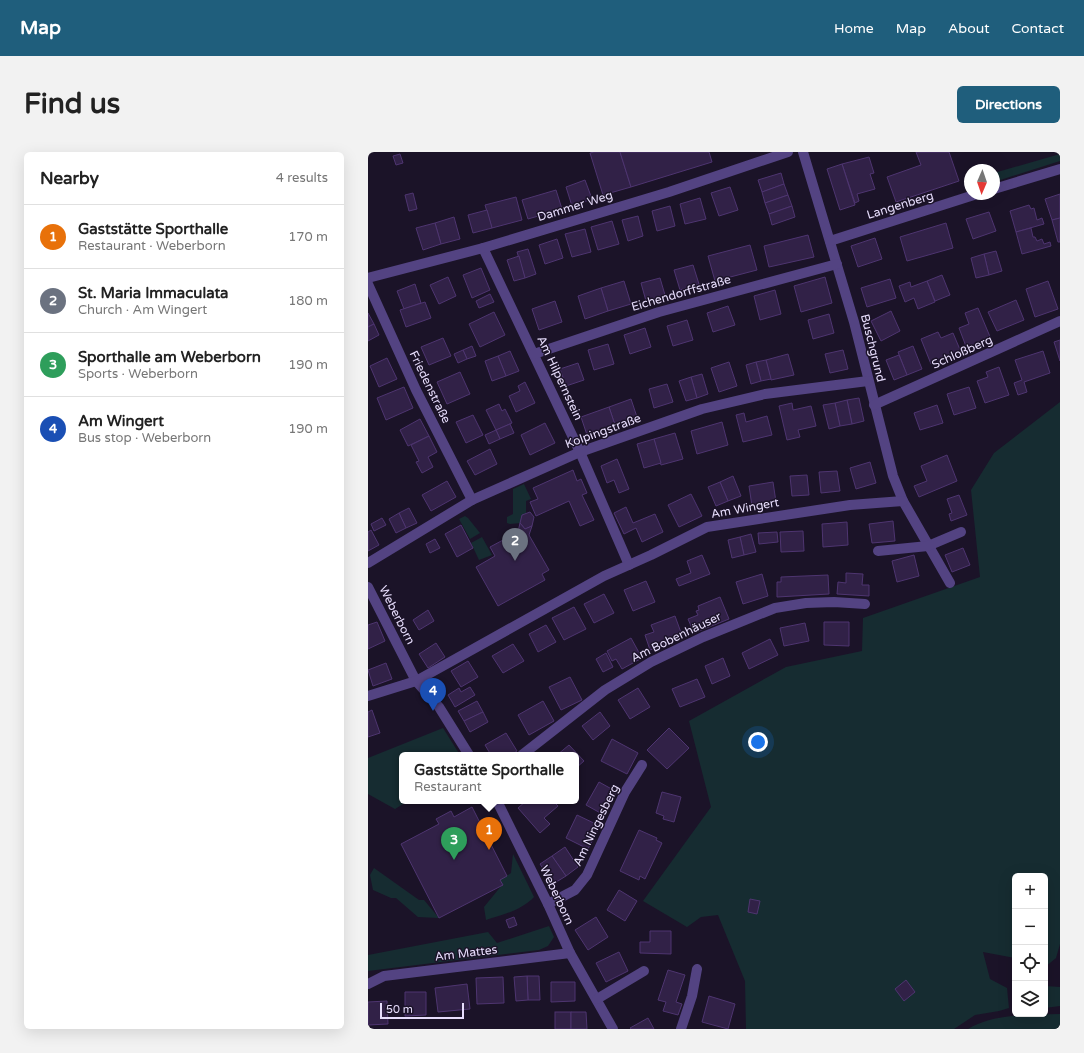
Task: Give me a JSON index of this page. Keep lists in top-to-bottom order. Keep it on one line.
{"streets":{"street":["Langenberg","Dammer Weg","Eichendorffstraße","Buschgrund","Schloßberg","Am Hilpernstein","Friedenstraße","Kolpingstraße","Am Wingert","Weberborn","Am Bobenhäuser","Am Ningesberg","Am Mattes"]},"crossings":[["Langenberg","Buschgrund"],["Dammer Weg","Am Hilpernstein"],["Eichendorffstraße","Buschgrund"],["Eichendorffstraße","Am Hilpernstein"],["Buschgrund","Schloßberg"],["Buschgrund","Kolpingstraße"],["Buschgrund","Am Wingert"],["Am Hilpernstein","Kolpingstraße"],["Am Hilpernstein","Am Wingert"],["Friedenstraße","Kolpingstraße"],["Am Wingert","Weberborn"],["Weberborn","Am Ningesberg"],["Weberborn","Am Mattes"]],"scale_bar":"50 m","north":"bottom","page":{"header":"Map","nav":["Home","Map","About","Contact"],"buttons":"Directions","title":"Find us","heading":["Nearby","4 results"],"list":[{"mark":"1","name":"Gaststätte Sporthalle","note":"Restaurant · Weberborn","value":"170 m"},{"mark":"2","name":"St. Maria Immaculata","note":"Church · Am Wingert","value":"180 m"},{"mark":"3","name":"Sporthalle am Weberborn","note":"Sports · Weberborn","value":"190 m"},{"mark":"4","name":"Am Wingert","note":"Bus stop · Weberborn","value":"190 m"}],"pins":["2","4","1","3"],"popup":["Gaststätte Sporthalle","Restaurant"],"map_buttons":["+","−"],"scale":"50 m"}}
